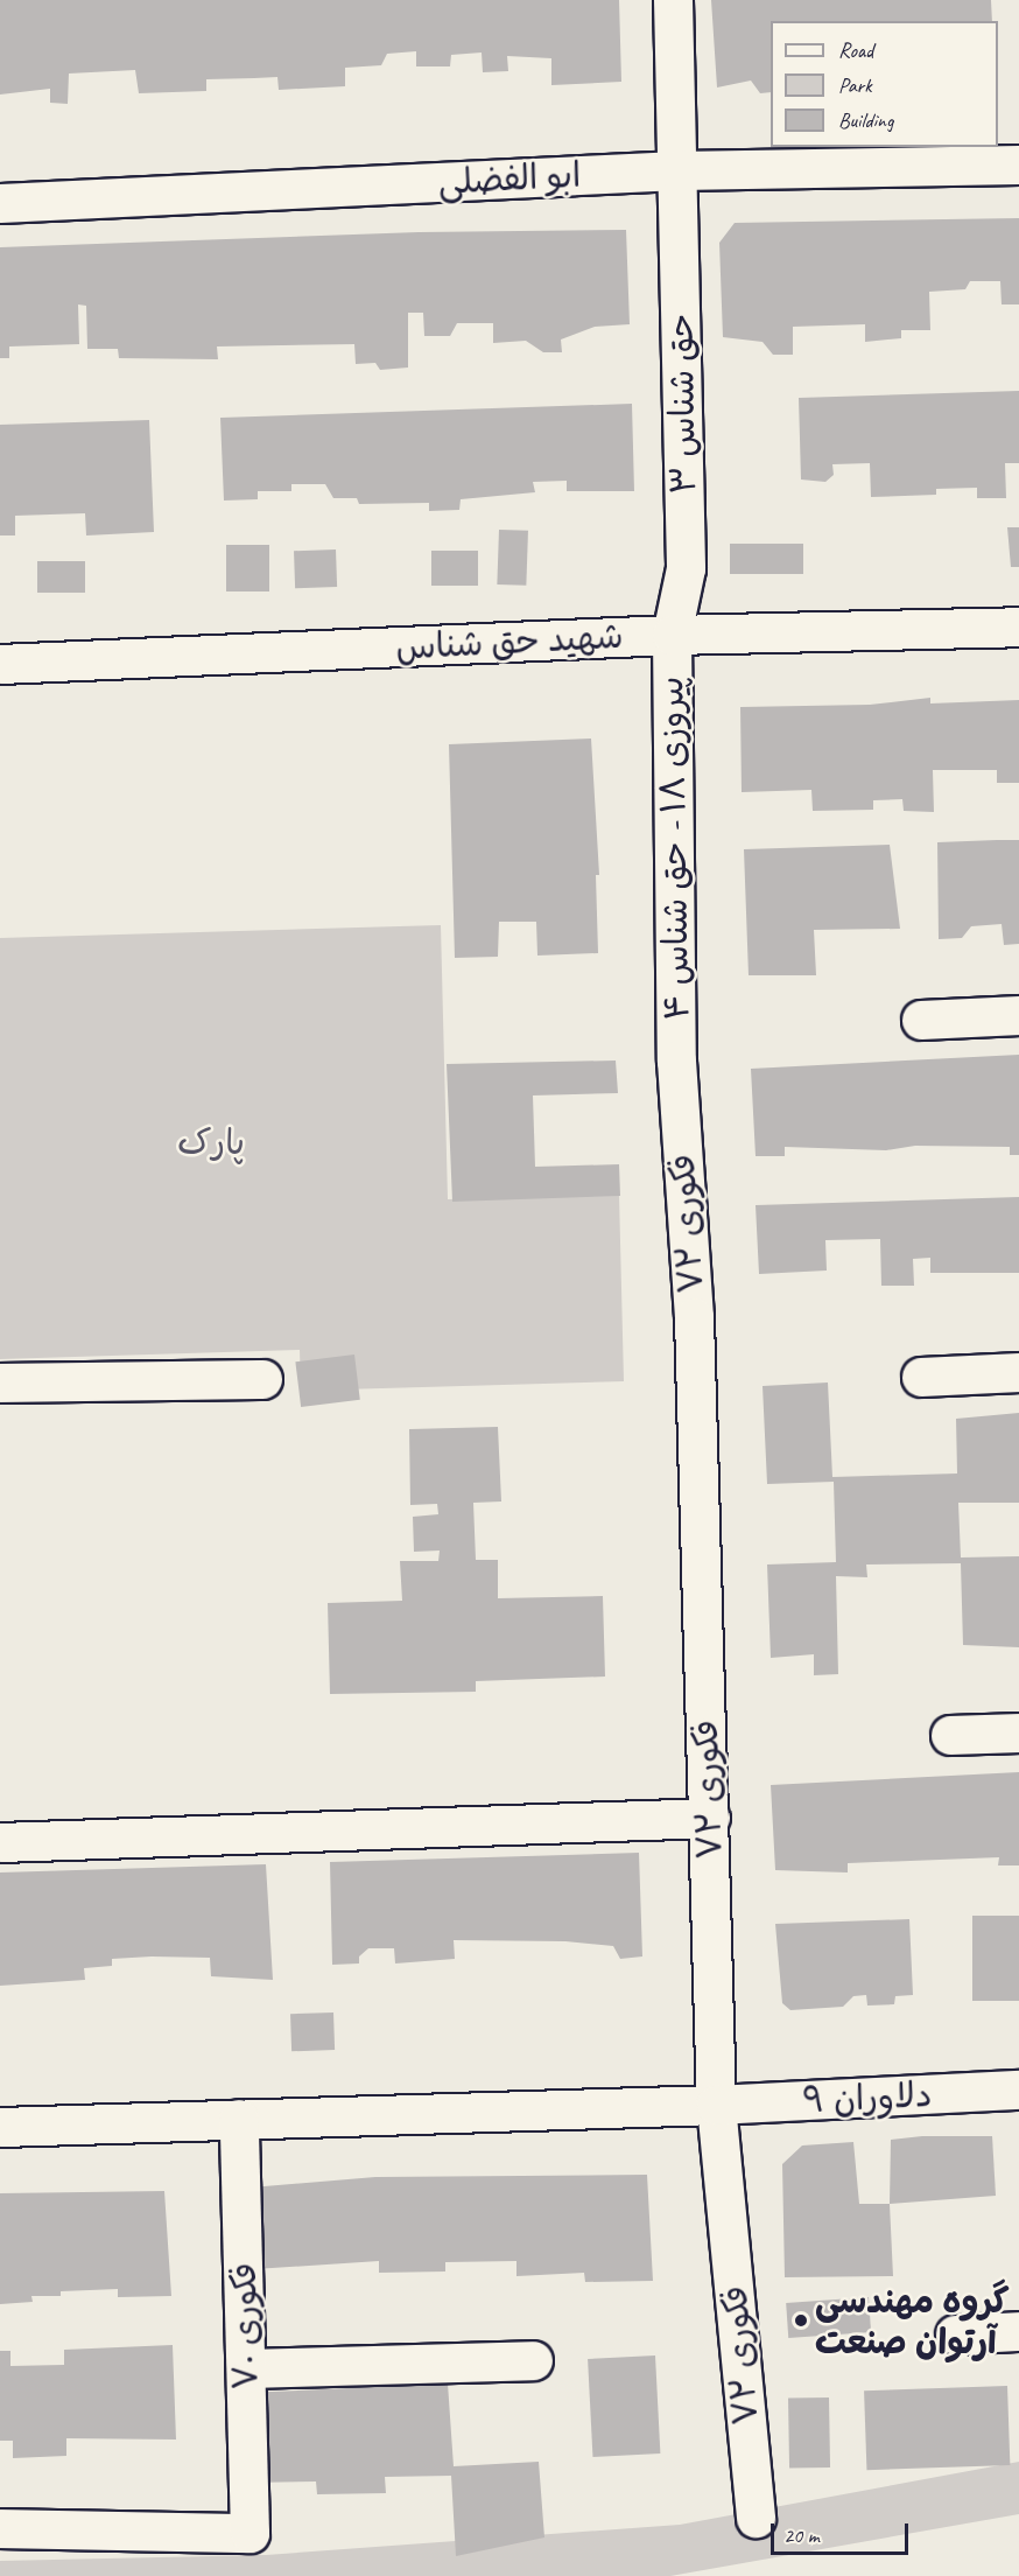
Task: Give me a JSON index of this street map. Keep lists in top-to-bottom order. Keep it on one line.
{"streets":{"street":["ابو الفضلی","حق شناس ۳","شهید حق شناس","پیروزی ۱۸ - حق شناس ۴","فکوری ۷۲","دلاوران ۹","فکوری ۷۰"]},"crossings":[["ابو الفضلی","حق شناس ۳"],["حق شناس ۳","شهید حق شناس"],["حق شناس ۳","پیروزی ۱۸ - حق شناس ۴"],["شهید حق شناس","پیروزی ۱۸ - حق شناس ۴"],["پیروزی ۱۸ - حق شناس ۴","فکوری ۷۲"],["فکوری ۷۲","دلاوران ۹"],["دلاوران ۹","فکوری ۷۰"]],"parks":["پارک"],"places":["گروه مهندسی آرتوان صنعت"],"legend":["Road","Park","Building"],"scale_bar":"20 m"}
